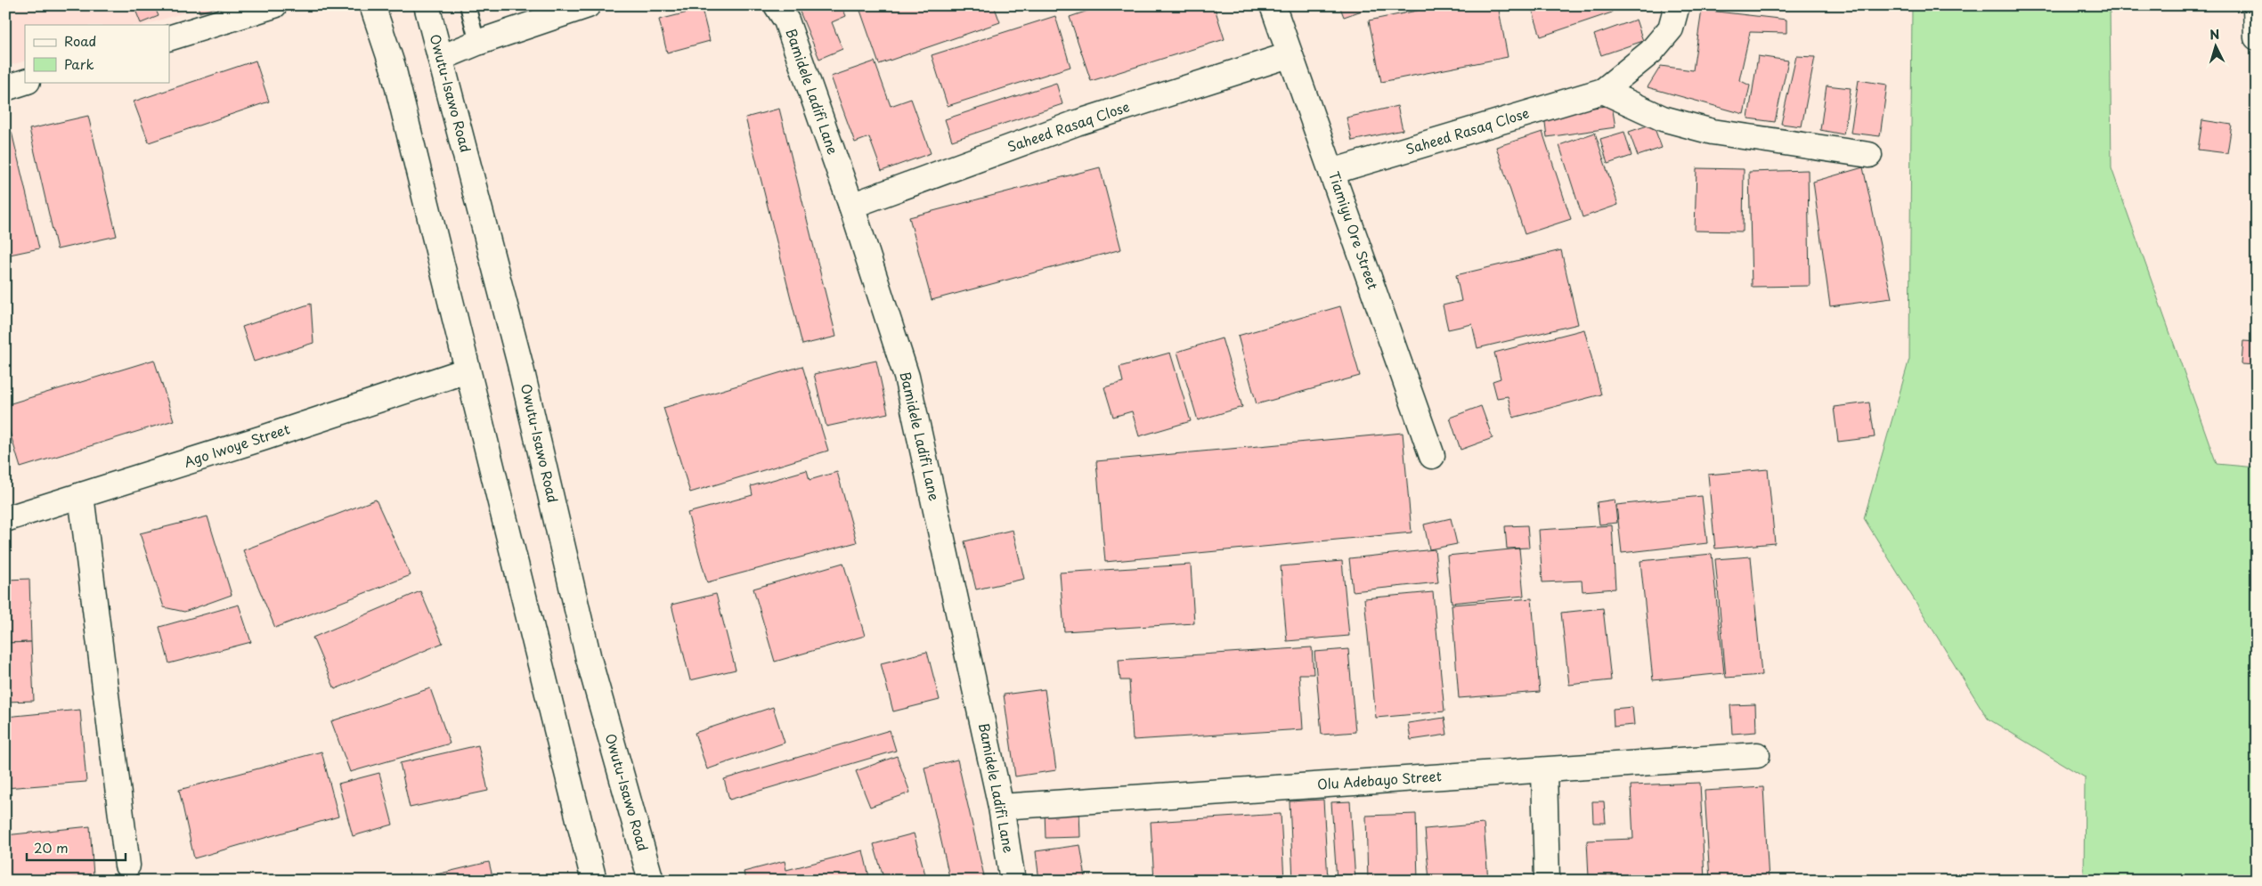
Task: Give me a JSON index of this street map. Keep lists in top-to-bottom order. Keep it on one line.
{"streets":{"street":["Bamidele Ladifi Lane","Owutu-Isawo Road","Saheed Rasaq Close","Tiamiyu Ore Street","Ago Iwoye Street","Olu Adebayo Street"]},"crossings":[["Bamidele Ladifi Lane","Saheed Rasaq Close"],["Bamidele Ladifi Lane","Olu Adebayo Street"],["Saheed Rasaq Close","Tiamiyu Ore Street"]],"legend":["Road","Park"],"scale_bar":"20 m","north":"top"}
